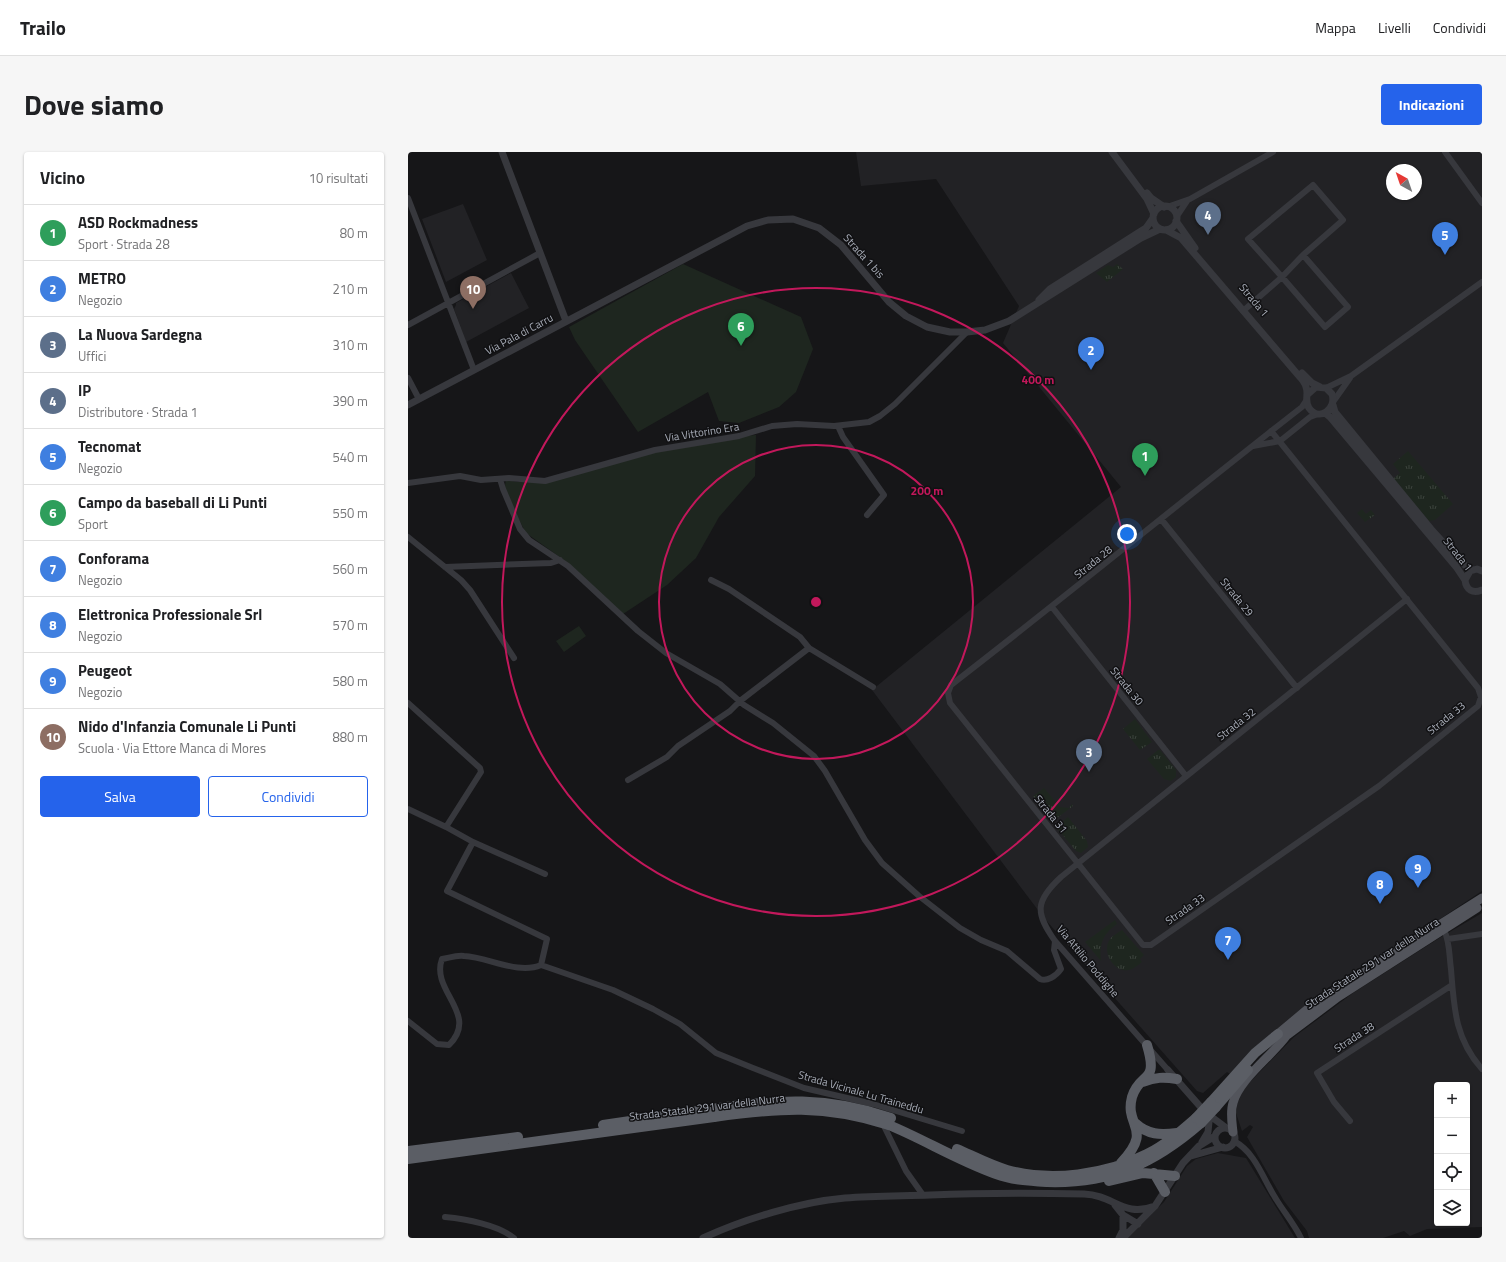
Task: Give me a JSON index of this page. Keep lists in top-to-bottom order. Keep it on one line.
{"streets":{"highway":["Strada Statale 291 var della Nurra"],"street":["Strada 1 bis","Strada 1","Via Pala di Carru","Via Vittorino Era","Strada 28","Strada 29","Strada 30","Strada 33","Strada 32","Strada 31","Via Attilio Poddighe","Strada 38","Strada Vicinale Lu Traineddu"]},"crossings":[["Strada 1 bis","Strada 1"],["Strada 1 bis","Via Pala di Carru"],["Strada 1 bis","Via Vittorino Era"],["Strada 1","Strada 28"],["Strada 28","Strada 29"],["Strada 28","Strada 30"],["Strada 28","Strada 33"],["Strada 28","Strada 31"],["Strada 29","Strada 32"],["Strada 30","Strada 32"],["Strada 33","Strada 32"],["Strada 33","Strada 31"],["Strada 32","Strada 31"],["Strada 32","Via Attilio Poddighe"],["Strada 31","Via Attilio Poddighe"]],"north":"top left","page":{"header":"Trailo","nav":["Mappa","Livelli","Condividi"],"title":"Dove siamo","buttons":["Indicazioni",["Salva","Condividi"]],"heading":["Vicino","10 risultati"],"pins":["4","5","10","6","2","1","3","9","8","7"],"list":[{"mark":"1","name":"ASD Rockmadness","note":"Sport · Strada 28","value":"80 m"},{"mark":"2","name":"METRO","note":"Negozio","value":"210 m"},{"mark":"3","name":"La Nuova Sardegna","note":"Uffici","value":"310 m"},{"mark":"4","name":"IP","note":"Distributore · Strada 1","value":"390 m"},{"mark":"5","name":"Tecnomat","note":"Negozio","value":"540 m"},{"mark":"6","name":"Campo da baseball di Li Punti","note":"Sport","value":"550 m"},{"mark":"7","name":"Conforama","note":"Negozio","value":"560 m"},{"mark":"8","name":"Elettronica Professionale Srl","note":"Negozio","value":"570 m"},{"mark":"9","name":"Peugeot","note":"Negozio","value":"580 m"},{"mark":"10","name":"Nido d'Infanzia Comunale Li Punti","note":"Scuola · Via Ettore Manca di Mores","value":"880 m"}],"map_buttons":["+","−"]},"rings":["400 m","200 m"]}
